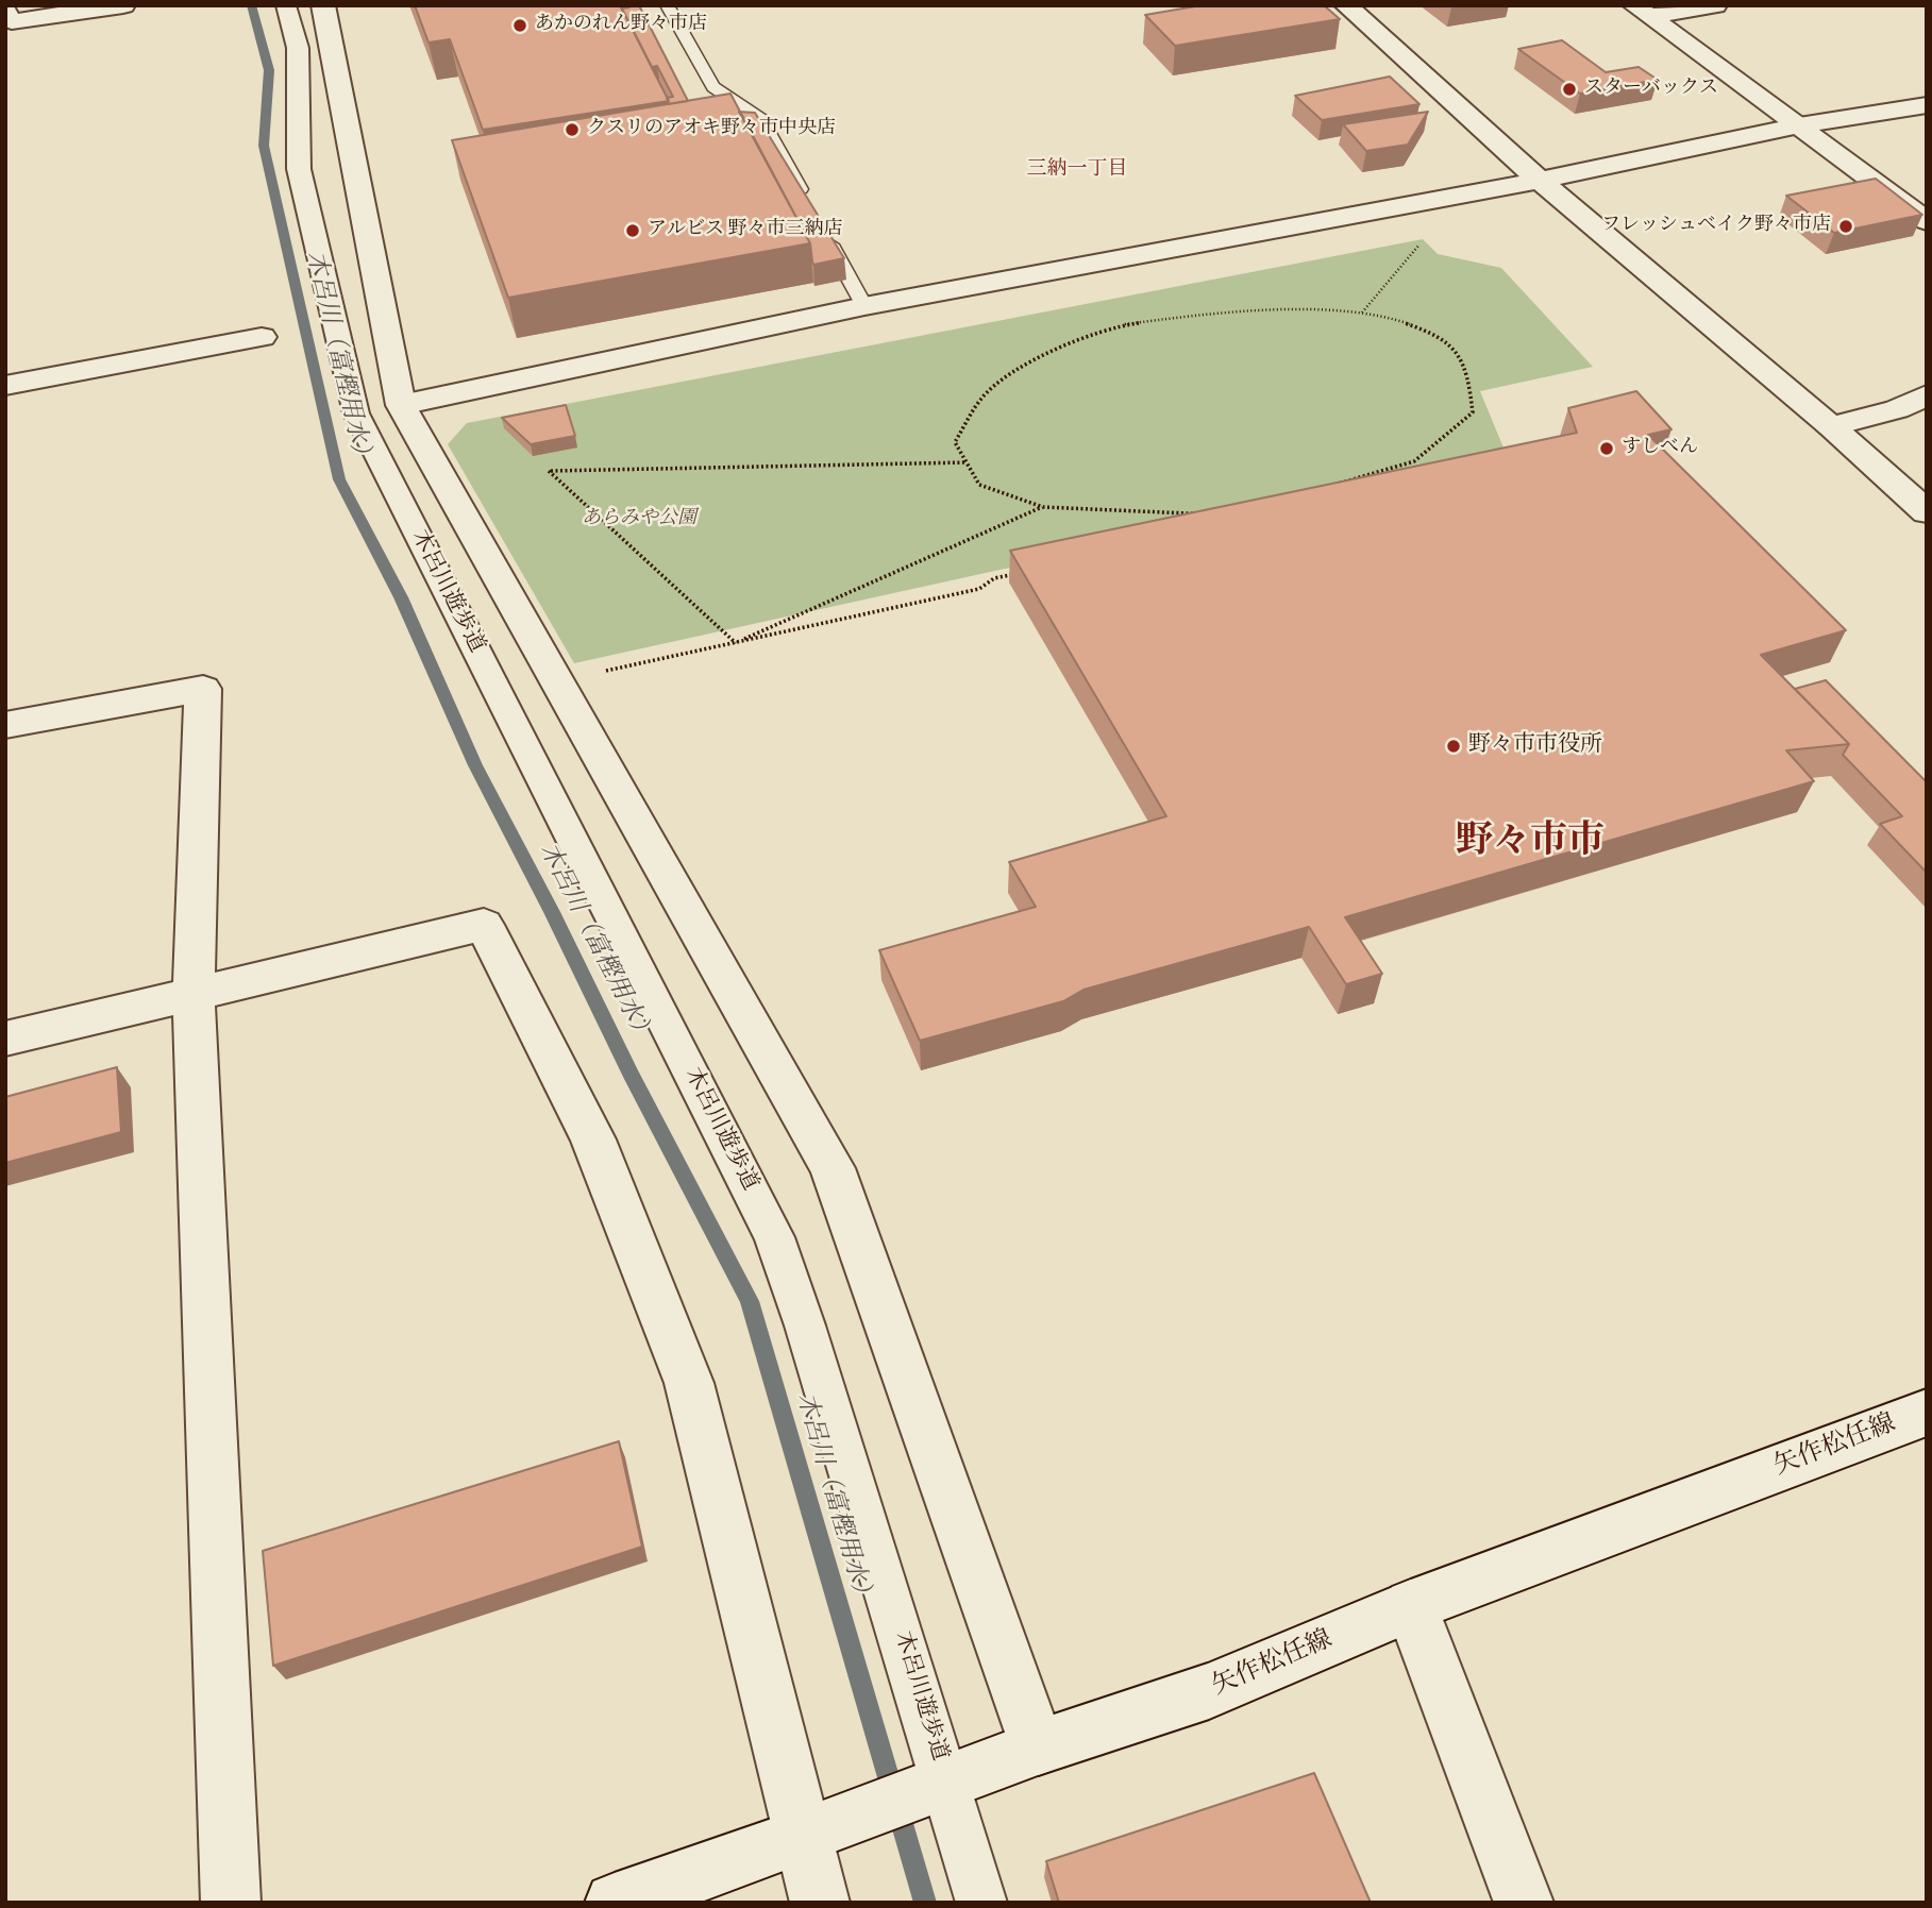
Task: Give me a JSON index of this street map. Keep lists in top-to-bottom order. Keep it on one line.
{"streets":{"street":["木呂川遊歩道","矢作松任線"]},"crossings":[["木呂川遊歩道","矢作松任線"]],"districts":["三納一丁目","野々市市"],"water":["木呂川（富樫用水）"],"parks":["あらみや公園"],"places":["あかのれん野々市店","スターバックス","クスリのアオキ野々市中央店","フレッシュベイク野々市店","アルビス 野々市三納店","すしべん","野々市市役所"]}
